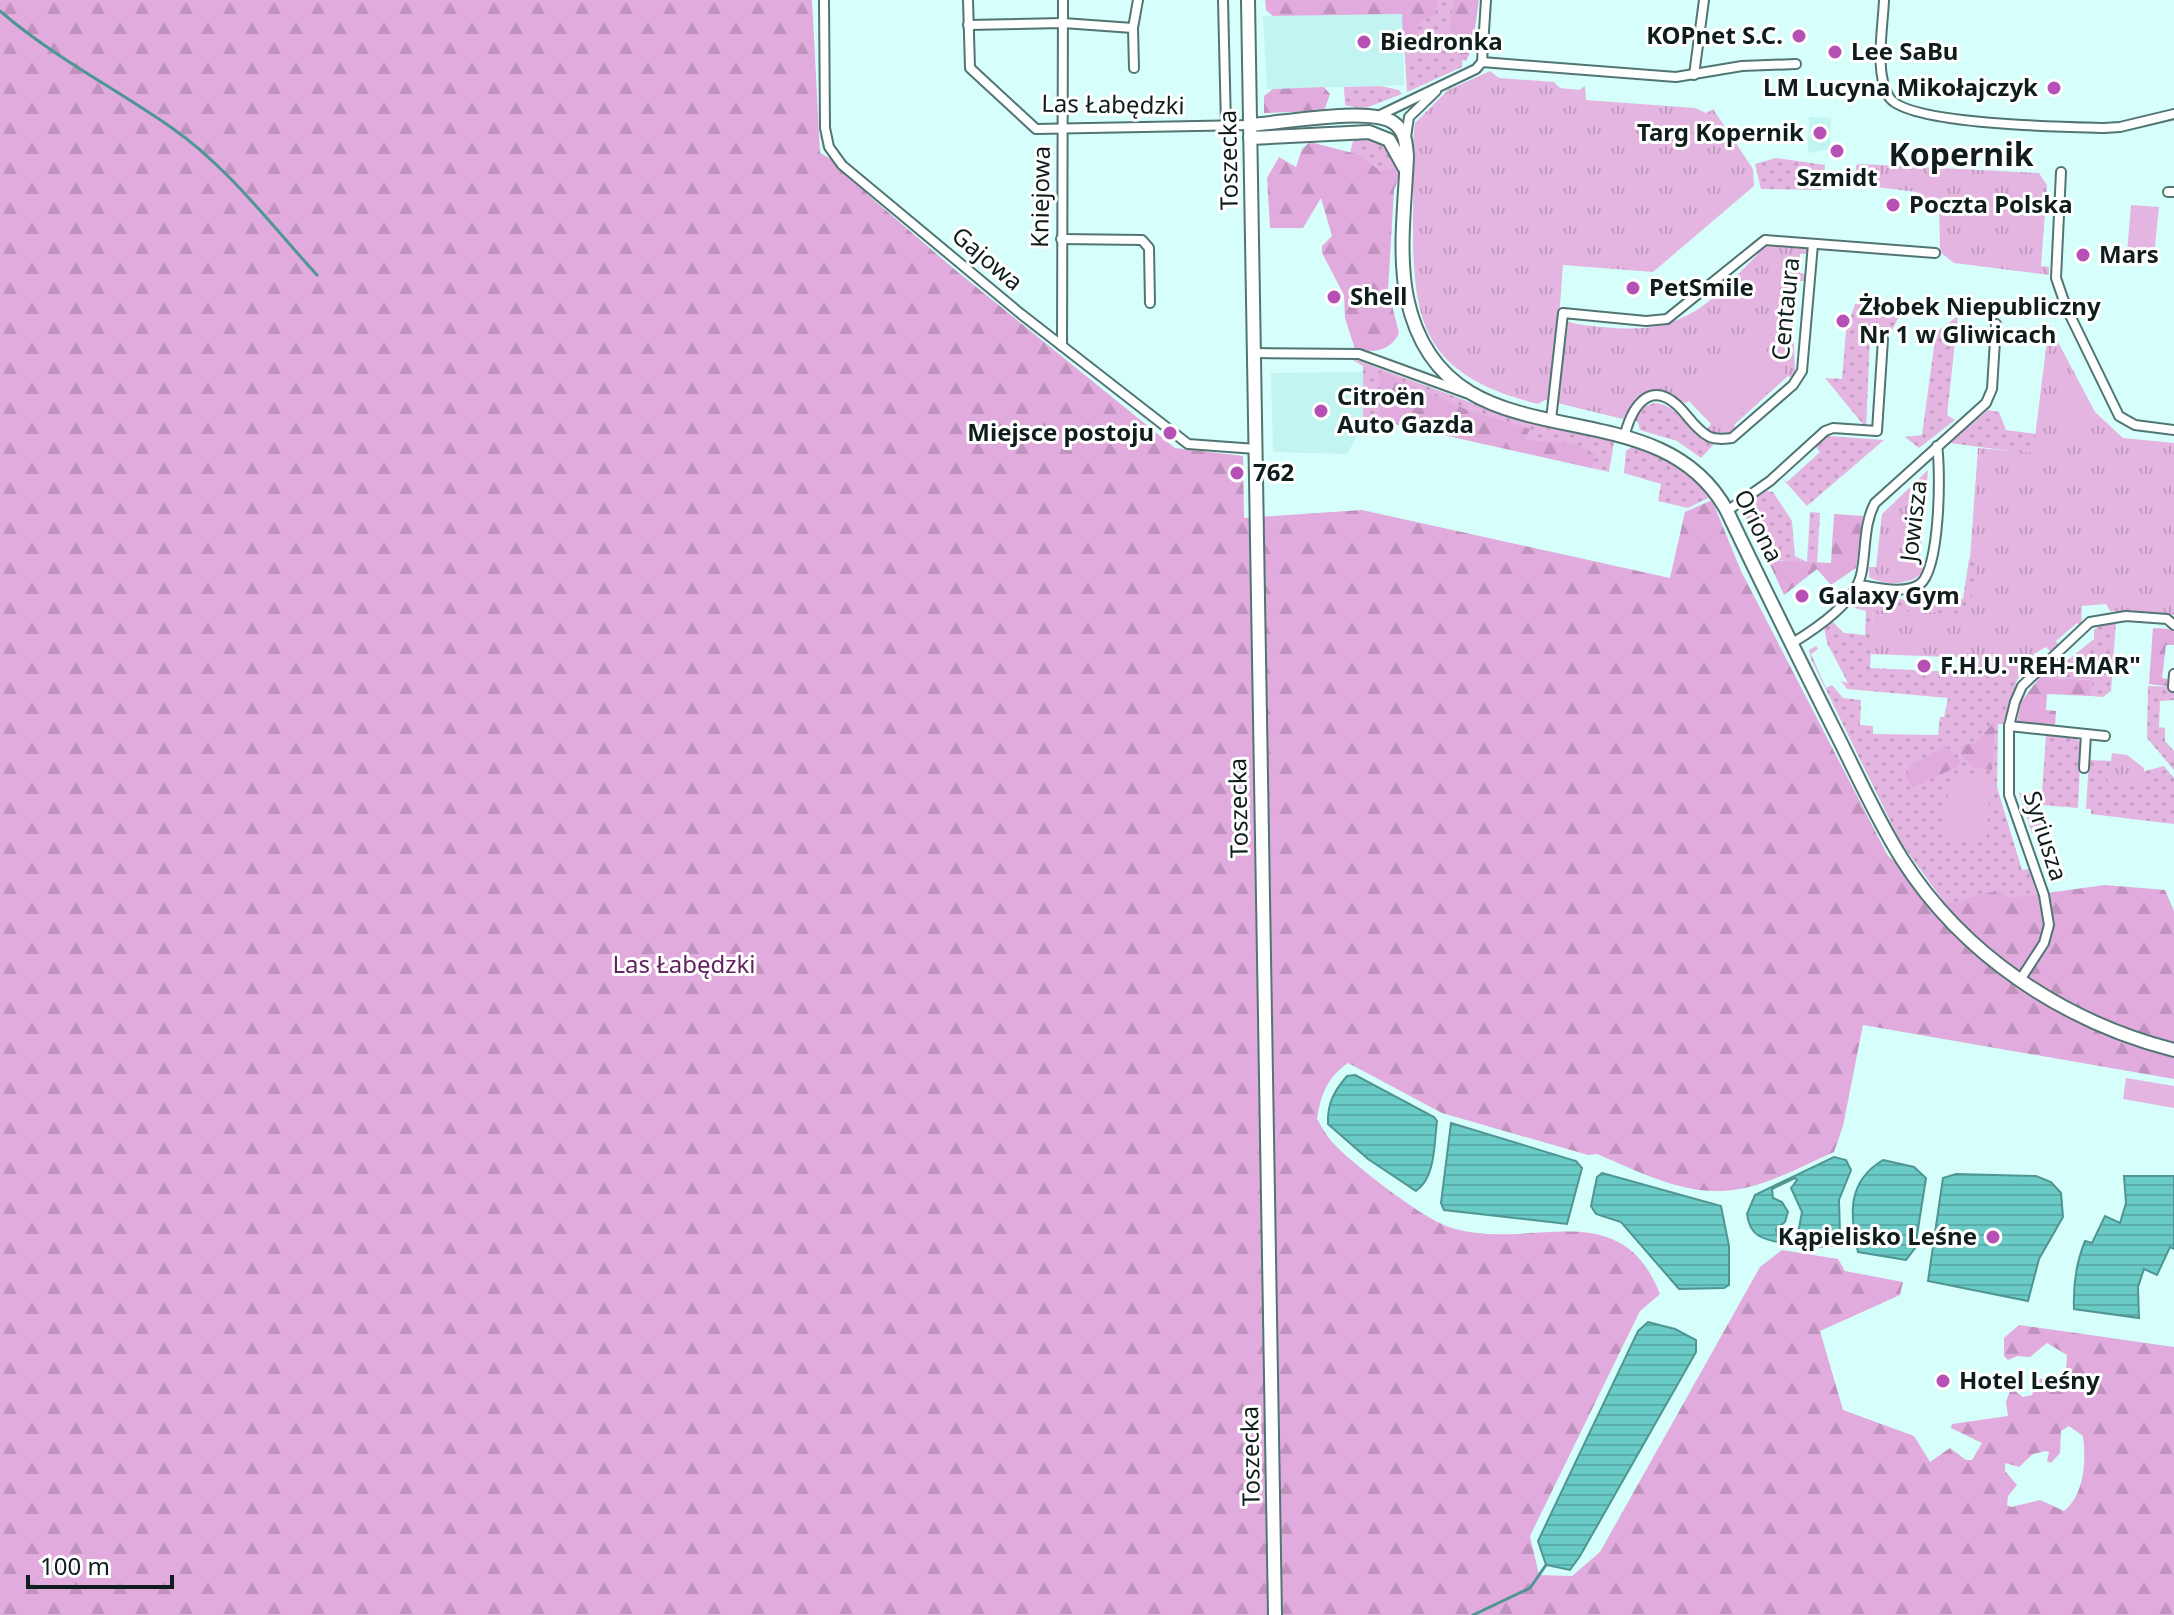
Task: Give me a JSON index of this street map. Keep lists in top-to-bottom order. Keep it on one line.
{"streets":{"main road":["Toszecka","Oriona"],"street":["Las Łabędzki","Kniejowa","Gajowa","Centaura","Jowisza","Syriusza"]},"crossings":[["Las Łabędzki","Toszecka"],["Las Łabędzki","Kniejowa"],["Toszecka","Gajowa"],["Kniejowa","Gajowa"],["Centaura","Oriona"],["Oriona","Syriusza"]],"districts":["Kopernik"],"parks":["Las Łabędzki"],"places":["KOPnet S.C.","Biedronka","Lee SaBu","LM Lucyna Mikołajczyk","Targ Kopernik","Szmidt","Poczta Polska","Mars","PetSmile","Shell","Żłobek Niepubliczny Nr 1 w Gliwicach","Citroën Auto Gazda","Miejsce postoju","762","Galaxy Gym","F.H.U.\"REH-MAR\"","Kąpielisko Leśne","Hotel Leśny"],"scale_bar":"100 m"}
